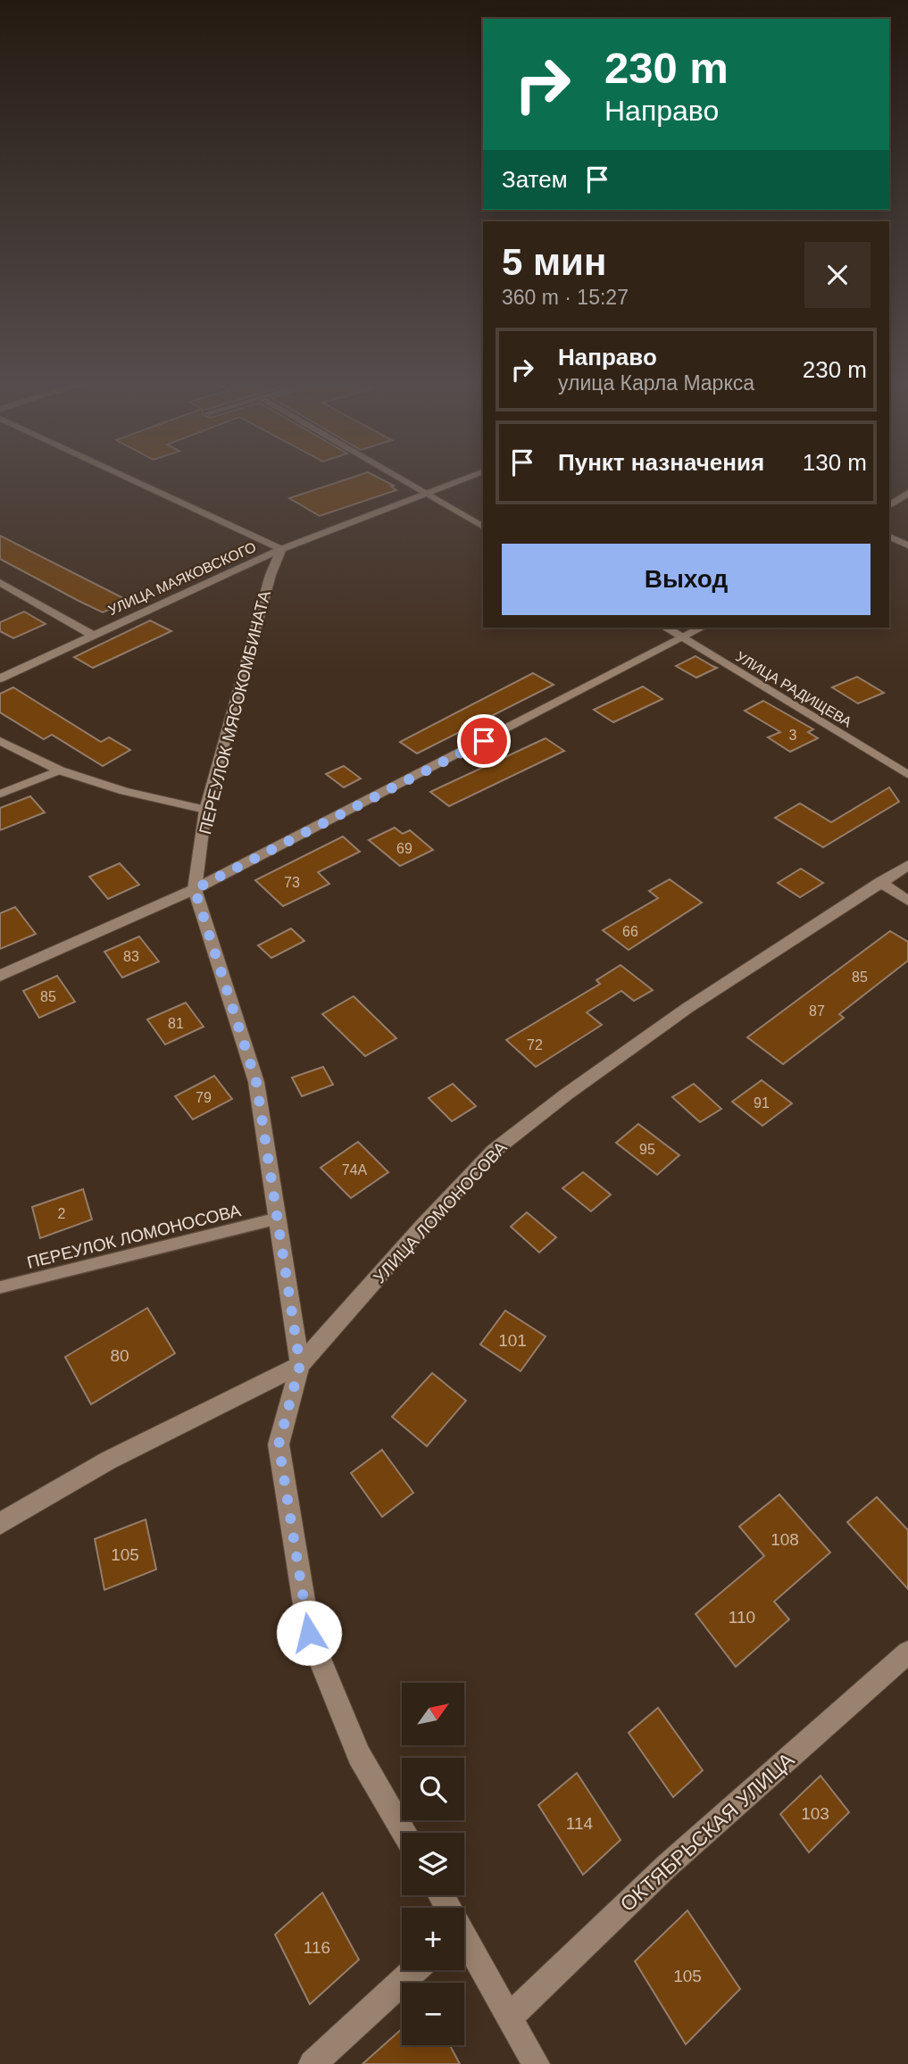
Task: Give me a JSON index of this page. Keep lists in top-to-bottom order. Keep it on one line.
{"streets":{"street":["УЛИЦА МАЯКОВСКОГО","ПЕРЕУЛОК МЯСОКОМБИНАТА","УЛИЦА ЛОМОНОСОВА","ОКТЯБРЬСКАЯ УЛИЦА"],"lane":["УЛИЦА РАДИЩЕВА","ПЕРЕУЛОК ЛОМОНОСОВА"]},"crossings":[["УЛИЦА МАЯКОВСКОГО","ПЕРЕУЛОК МЯСОКОМБИНАТА"],["ПЕРЕУЛОК МЯСОКОМБИНАТА","УЛИЦА ЛОМОНОСОВА"],["ПЕРЕУЛОК МЯСОКОМБИНАТА","ПЕРЕУЛОК ЛОМОНОСОВА"]],"house_numbers":["3","69","73","66","83","85","85","87","81","72","79","91","95","74А","2","101","80","108","105","110","103","114","116","105"],"north":"top right","page":{"turn":["230 m","Направо"],"then":"Затем","heading":["5 мин","360 m · 15:27"],"list":[{"name":"Направо","note":"улица Карла Маркса","value":"230 m"},{"name":"Пункт назначения","value":"130 m"}],"buttons":"Выход","map_buttons":["+","−"]}}
